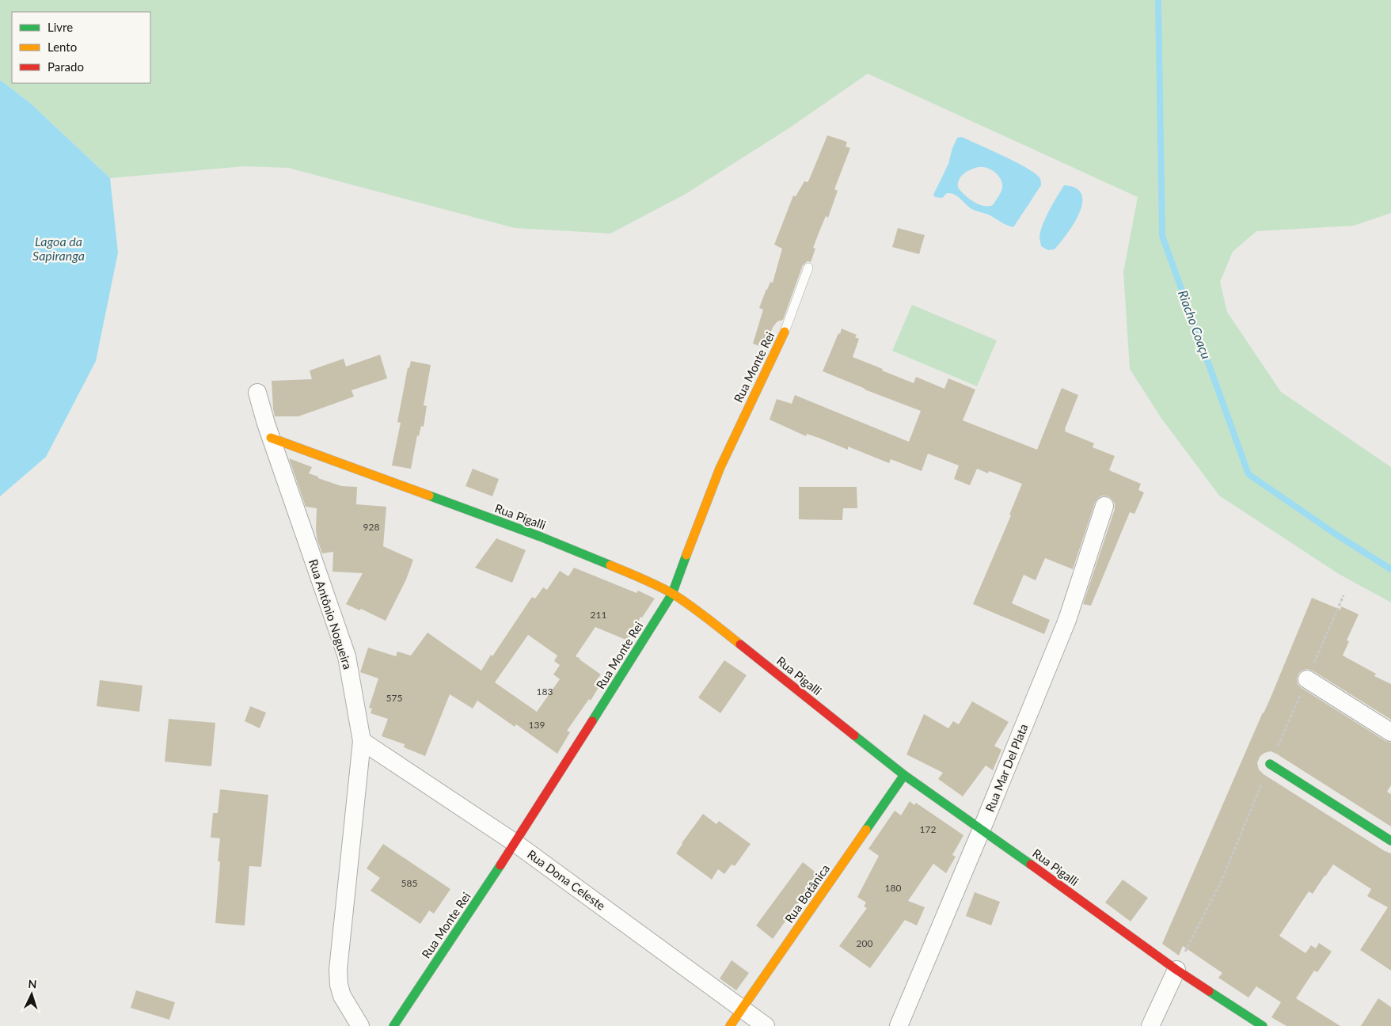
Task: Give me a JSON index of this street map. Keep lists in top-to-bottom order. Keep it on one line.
{"streets":{"street":["Rua Monte Rei","Rua Pigalli","Rua Antônio Nogueira","Rua Mar Del Plata","Rua Dona Celeste","Rua Botânica"]},"crossings":[["Rua Monte Rei","Rua Pigalli"],["Rua Monte Rei","Rua Dona Celeste"],["Rua Pigalli","Rua Antônio Nogueira"],["Rua Pigalli","Rua Mar Del Plata"],["Rua Pigalli","Rua Botânica"],["Rua Antônio Nogueira","Rua Dona Celeste"],["Rua Dona Celeste","Rua Botânica"]],"water":["Lagoa da Sapiranga","Riacho Coaçu"],"house_numbers":["928","211","183","575","139","172","585","180","200"],"legend":["Livre","Lento","Parado"],"north":"top"}
